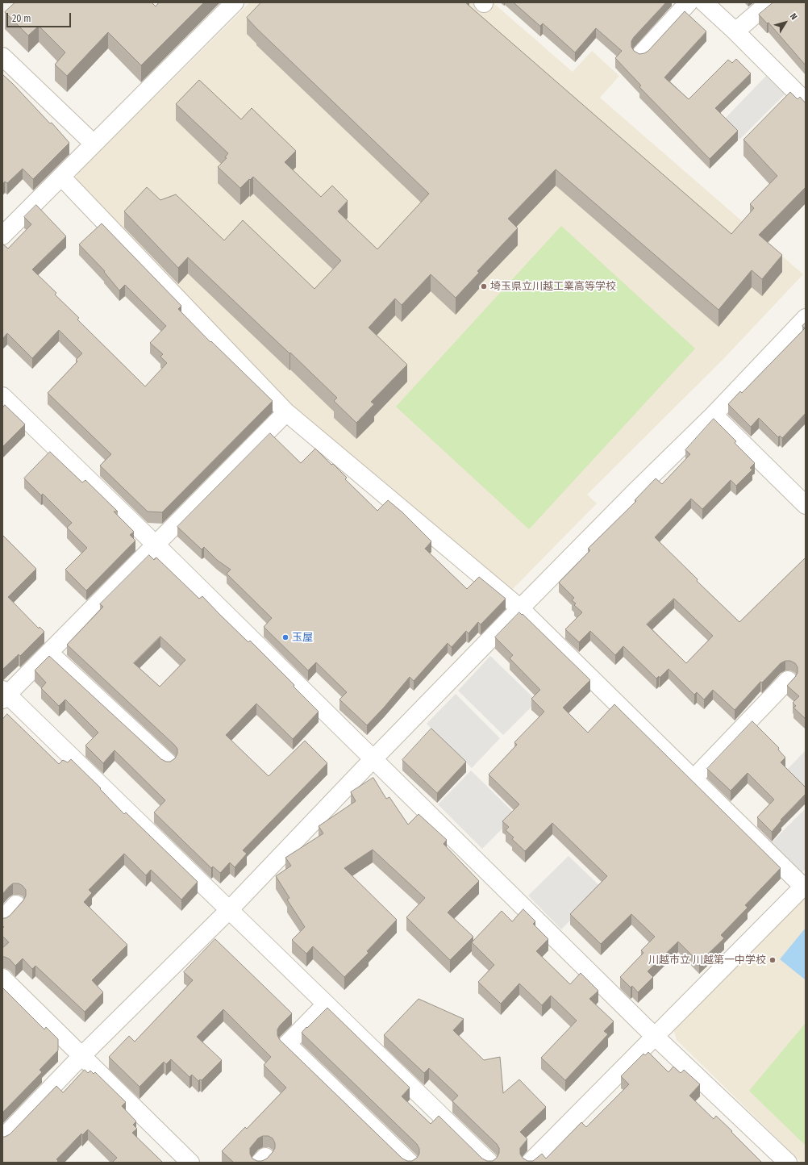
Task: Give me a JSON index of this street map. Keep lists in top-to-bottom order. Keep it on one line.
{"places":["埼玉県立川越工業高等学校","玉屋","川越市立 川越第一中学校"],"scale_bar":"20 m","north":"top right"}
